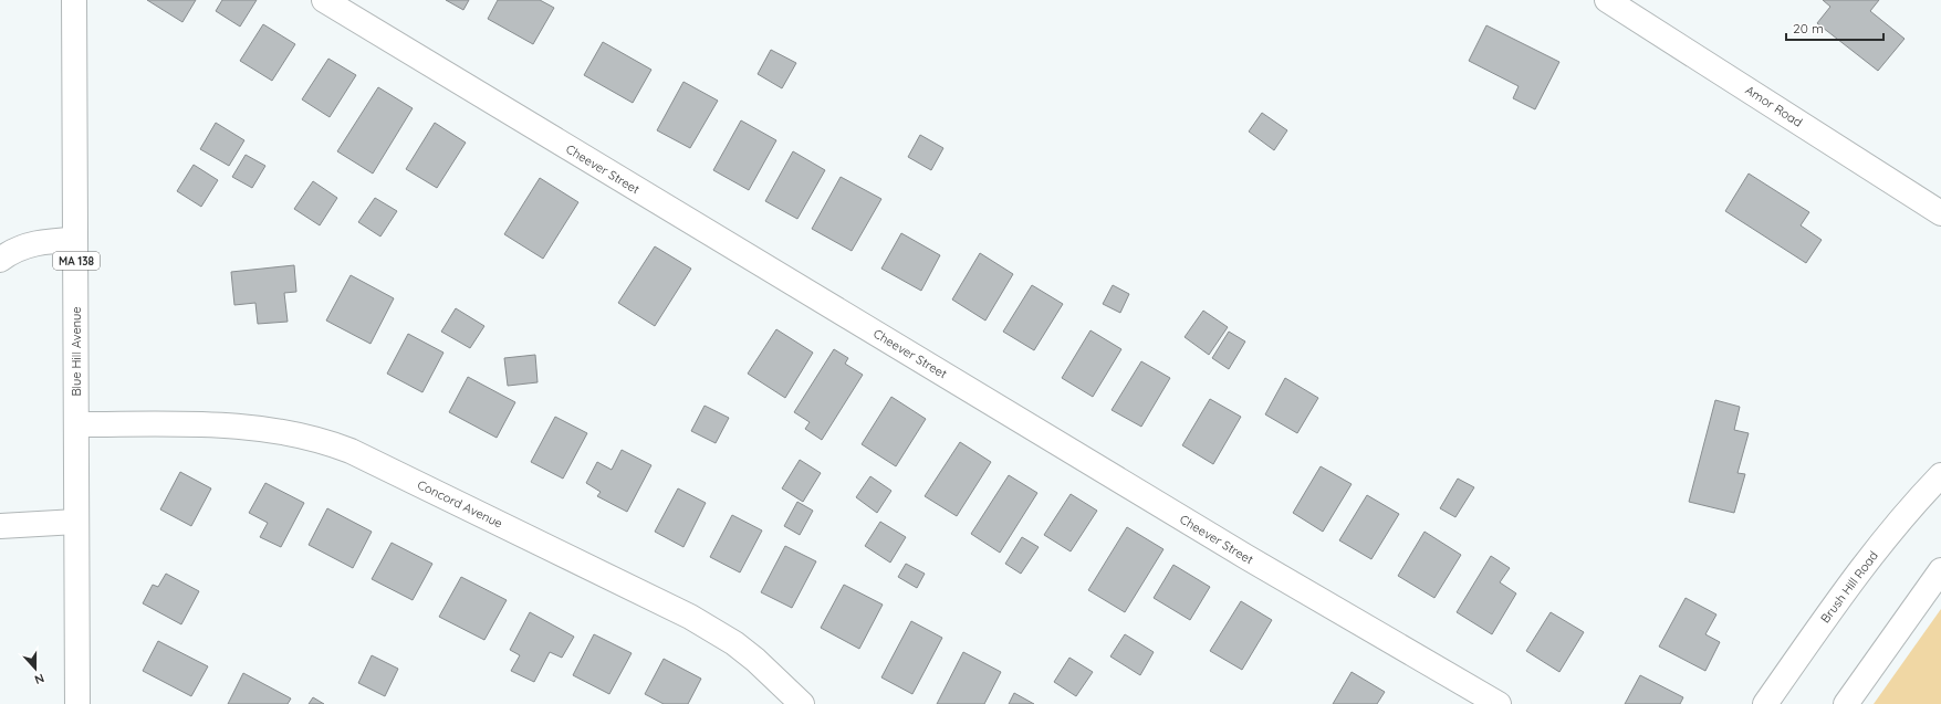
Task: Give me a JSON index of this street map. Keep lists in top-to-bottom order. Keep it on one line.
{"streets":{"main road":["Amor Road","Cheever Street","MA 138","Blue Hill Avenue","Concord Avenue","Brush Hill Road"]},"crossings":[["Blue Hill Avenue","Concord Avenue"]],"scale_bar":"20 m","north":"bottom"}
